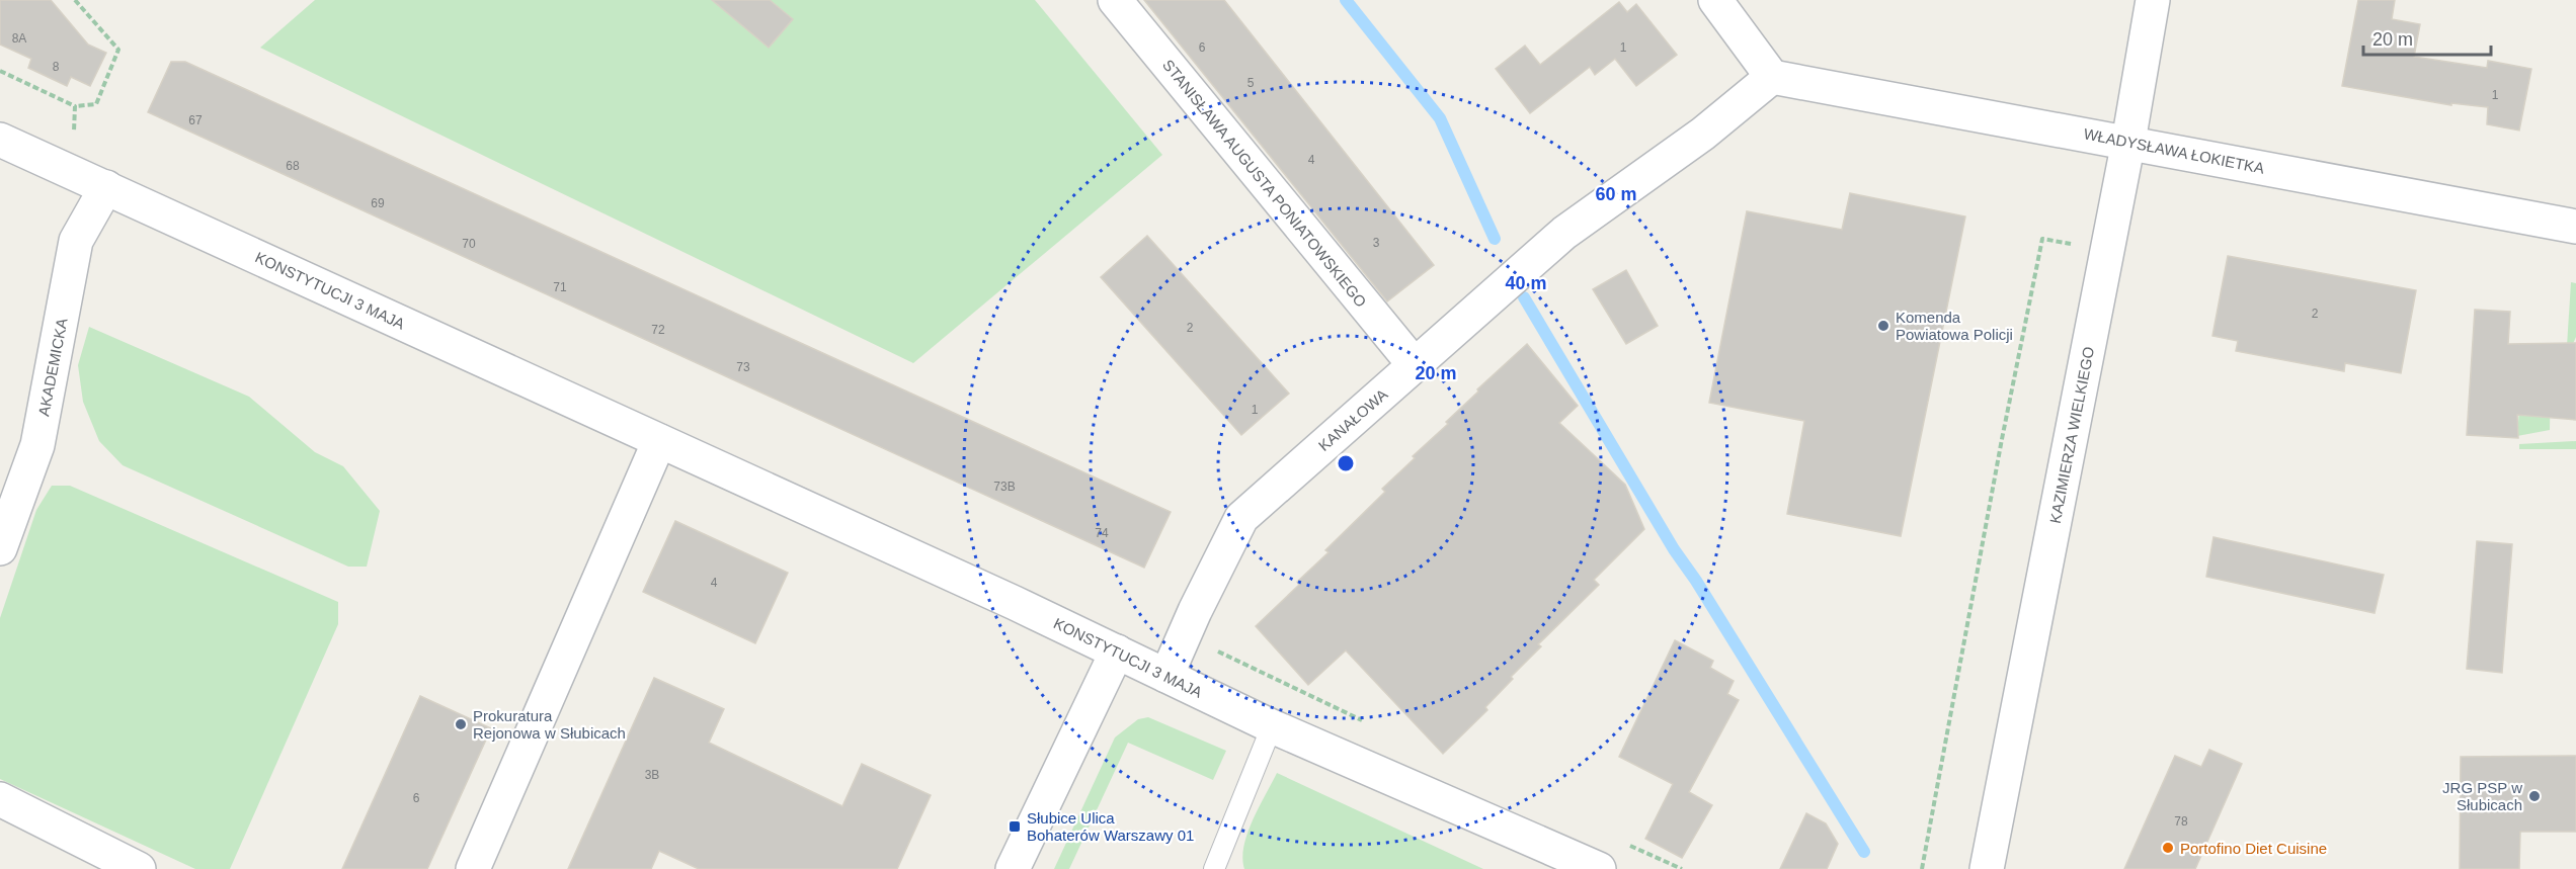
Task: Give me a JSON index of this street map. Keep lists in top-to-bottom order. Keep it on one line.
{"streets":{"street":["WŁADYSŁAWA ŁOKIETKA","STANISŁAWA AUGUSTA PONIATOWSKIEGO","KONSTYTUCJI 3 MAJA","AKADEMICKA","KANAŁOWA","KAZIMIERZA WIELKIEGO"]},"crossings":[["WŁADYSŁAWA ŁOKIETKA","KANAŁOWA"],["WŁADYSŁAWA ŁOKIETKA","KAZIMIERZA WIELKIEGO"],["STANISŁAWA AUGUSTA PONIATOWSKIEGO","KANAŁOWA"],["KONSTYTUCJI 3 MAJA","AKADEMICKA"],["KONSTYTUCJI 3 MAJA","KANAŁOWA"]],"places":{"other":["Komenda Powiatowa Policji","Prokuratura Rejonowa w Słubicach","JRG PSP w Słubicach","Portofino Diet Cuisine"],"transit":["Słubice Ulica Bohaterów Warszawy 01"]},"house_numbers":["8A","6","1","8","5","1","67","4","68","69","3","70","71","2","2","72","73","1","73B","74","4","3B","6","78"],"scale_bar":"20 m","rings":["60 m","40 m","20 m"]}
